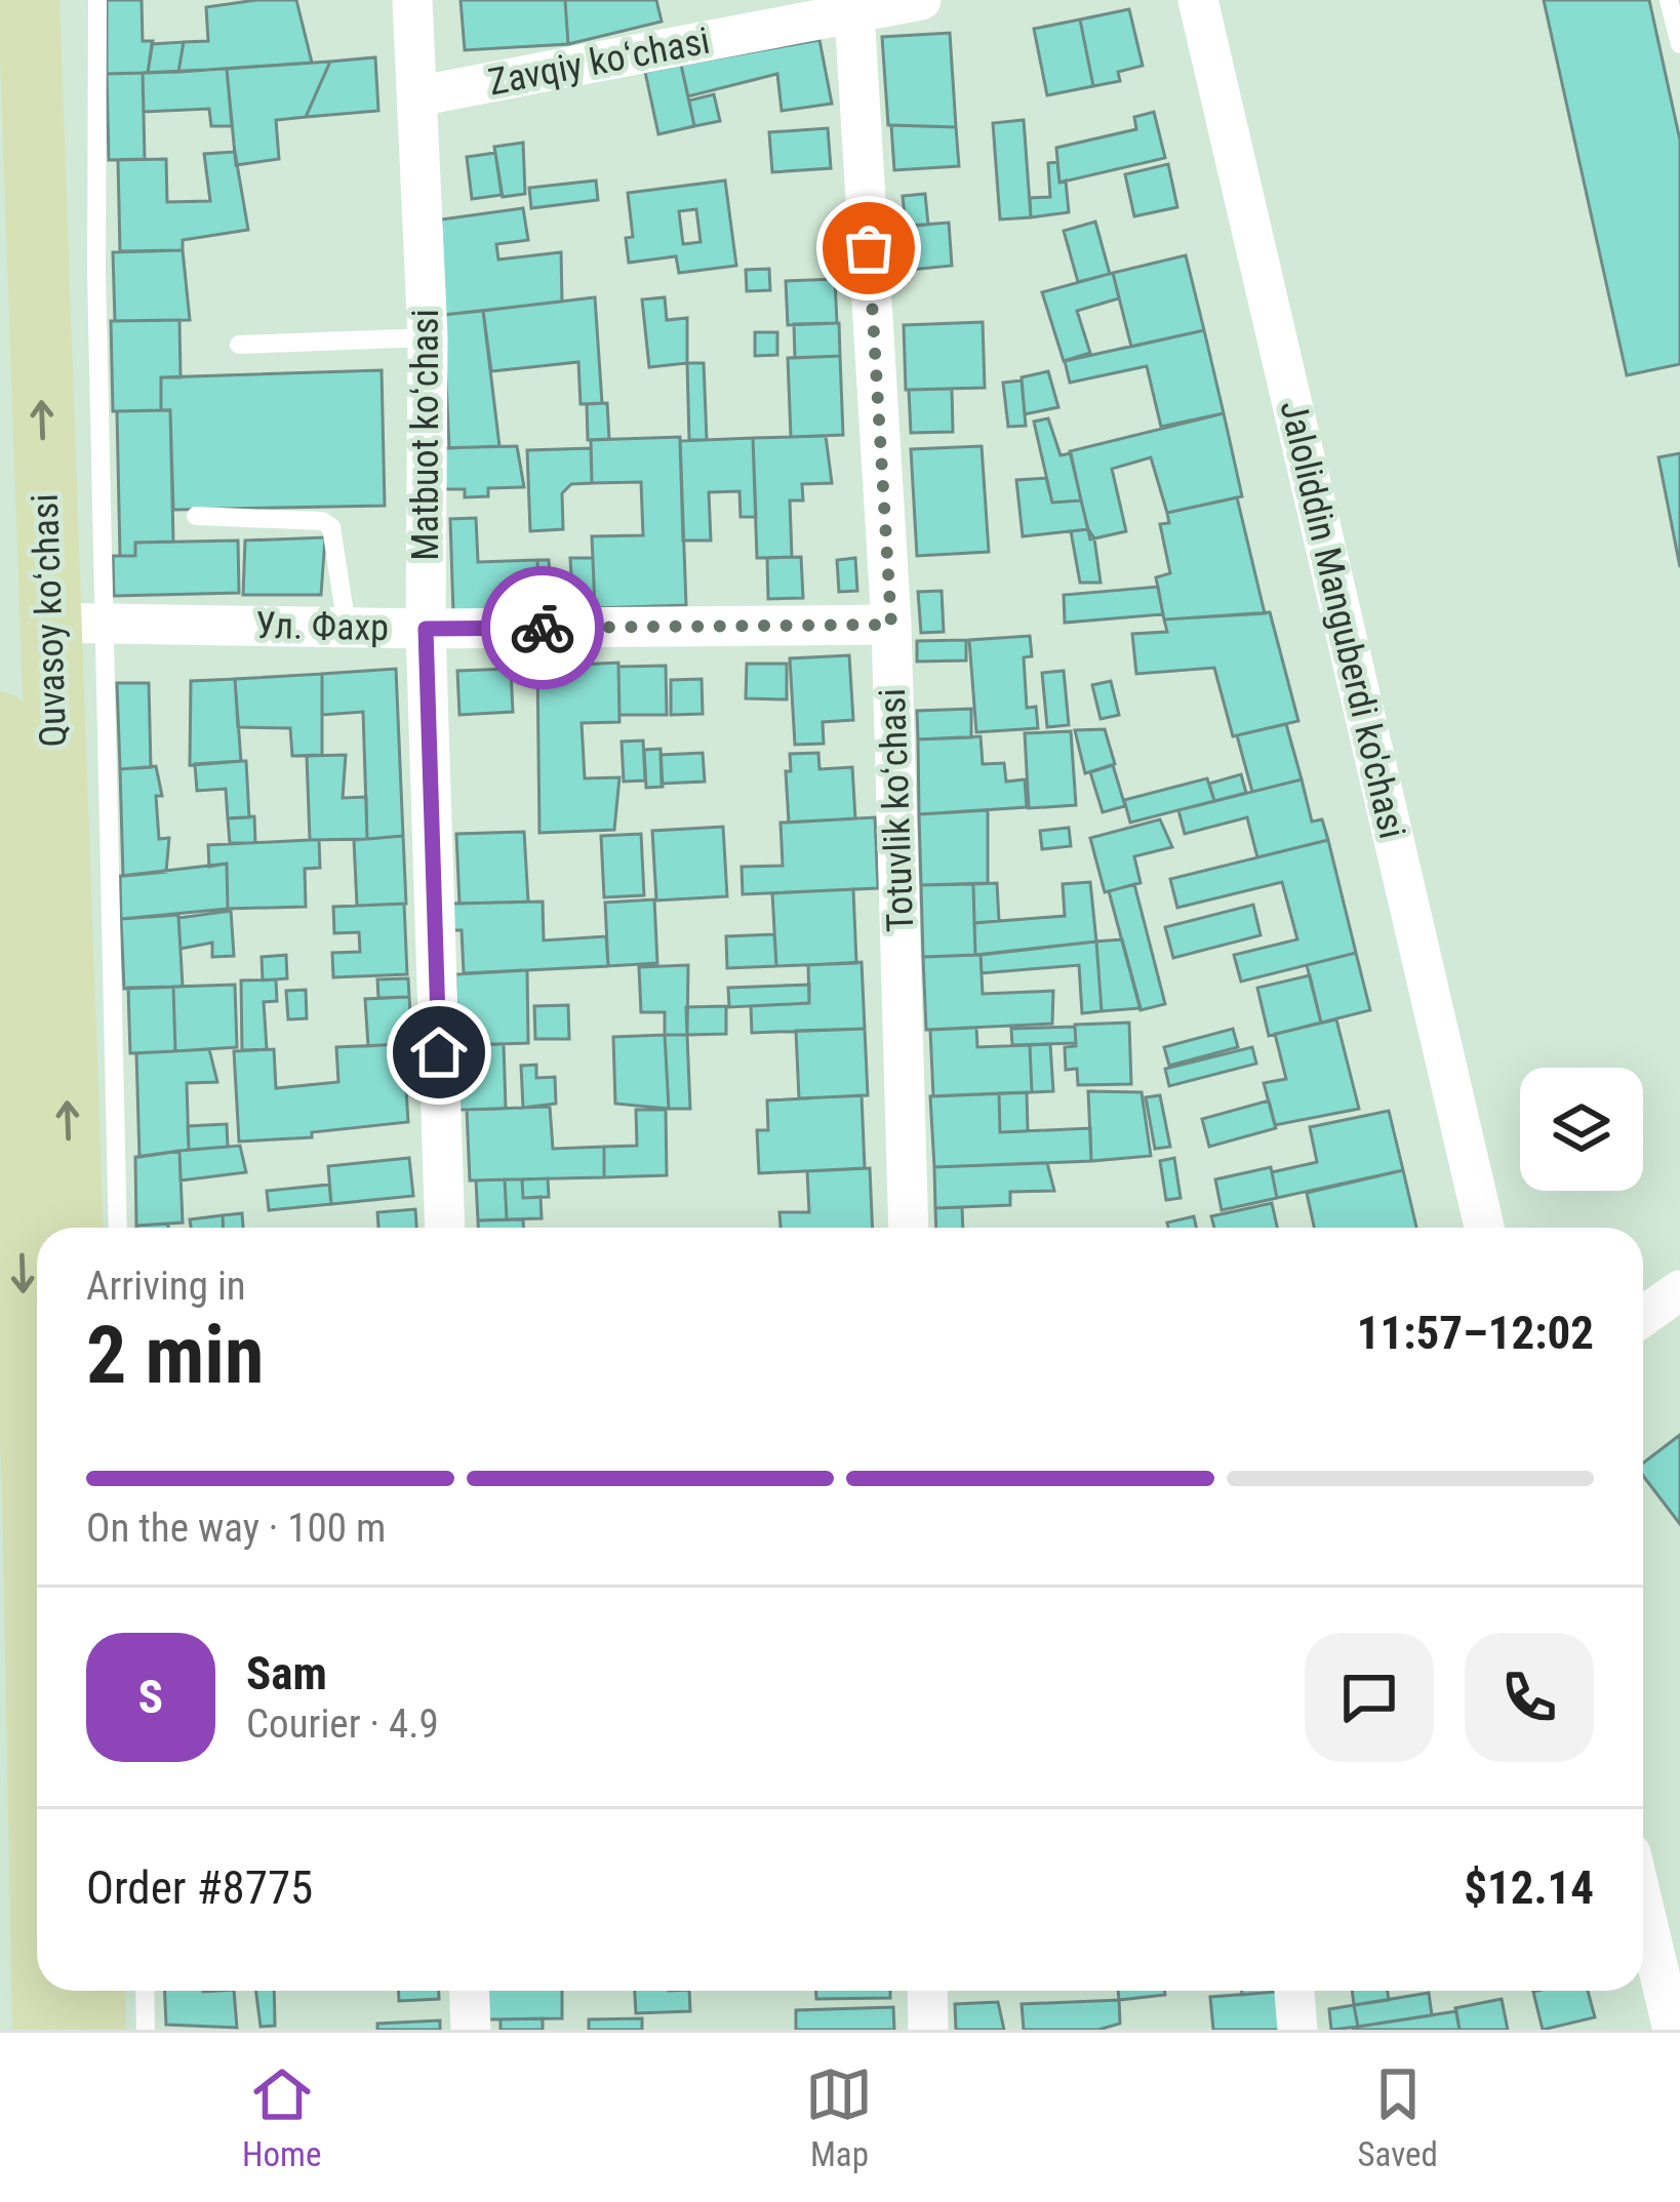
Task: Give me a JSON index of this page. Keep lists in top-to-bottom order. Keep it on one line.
{"streets":{"main road":["Quvasoy koʻchasi"],"street":["Zavqiy koʻchasi","Matbuot koʻchasi","Jaloliddin Manguberdi ko'chasi","Ул. Фахр","Totuvlik koʻchasi"]},"crossings":[["Zavqiy koʻchasi","Matbuot koʻchasi"],["Zavqiy koʻchasi","Totuvlik koʻchasi"],["Matbuot koʻchasi","Ул. Фахр"],["Quvasoy koʻchasi","Ул. Фахр"],["Ул. Фахр","Totuvlik koʻchasi"]],"page":{"heading":["2 min","Arriving in","11:57–12:02"],"panel":["Sam","Courier · 4.9","Order #8775","$12.14"],"bar":"On the way · 100 m","round":"S","tabs":["Home","Map","Saved"]}}
